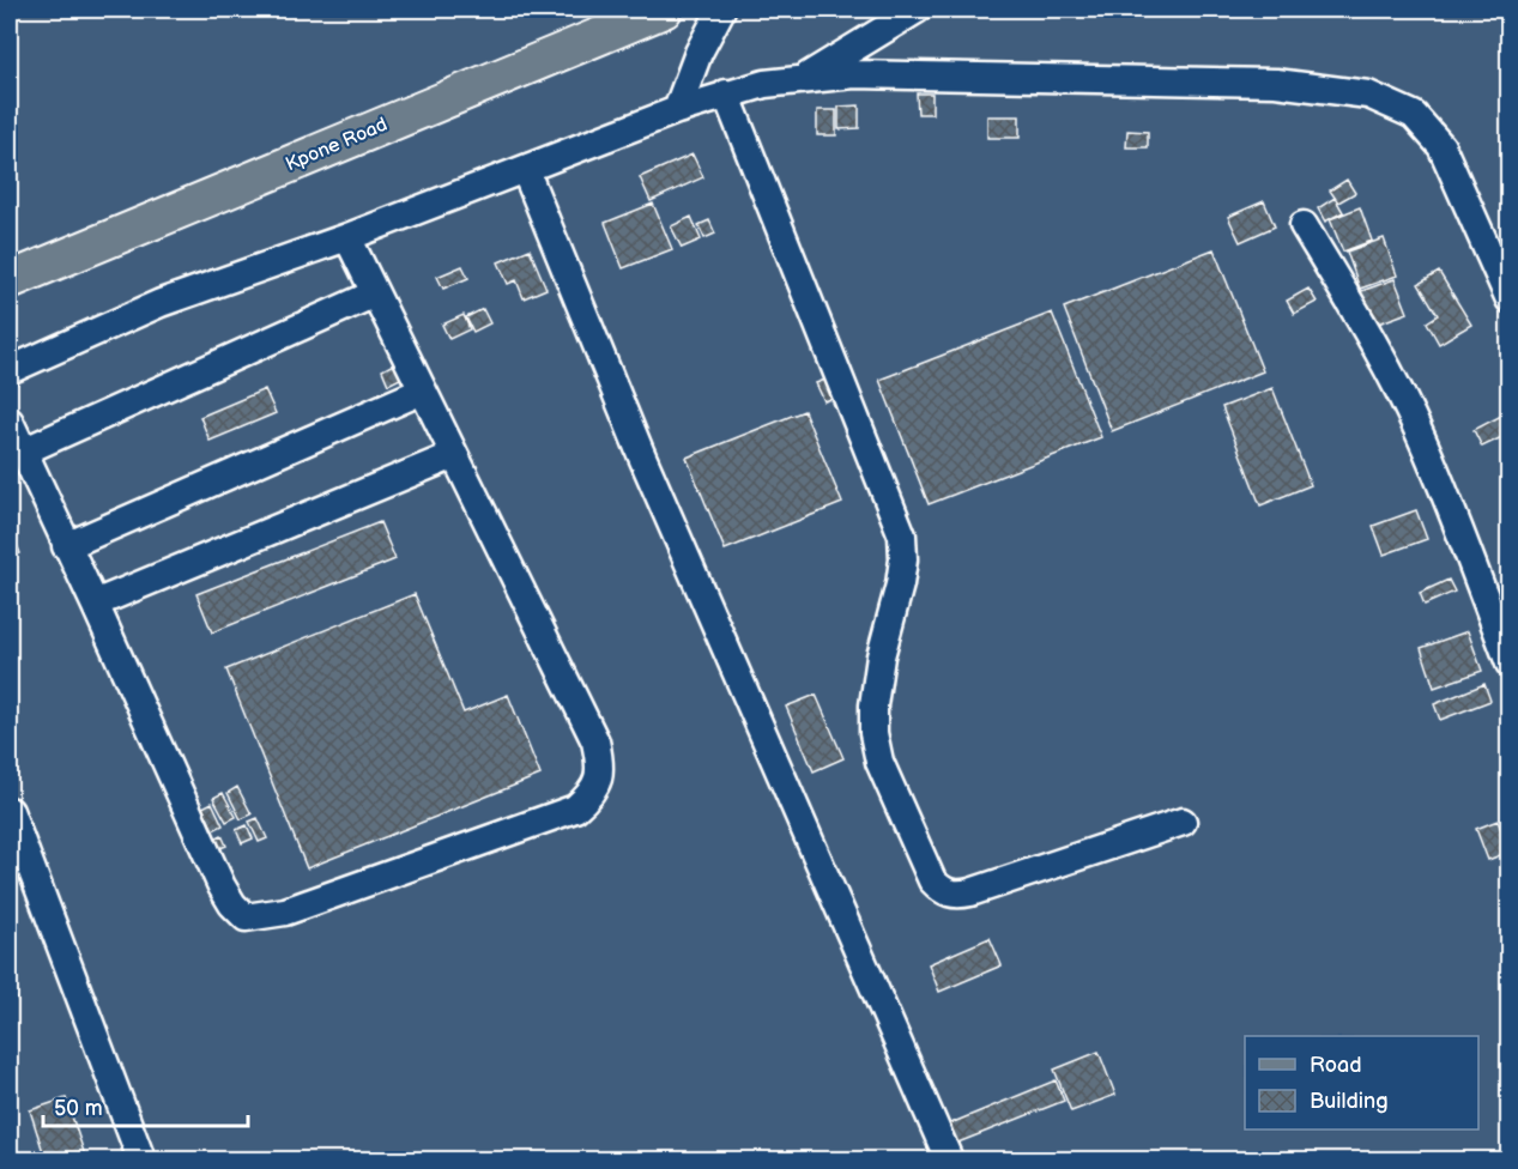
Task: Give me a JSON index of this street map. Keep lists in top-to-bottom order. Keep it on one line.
{"streets":{"main road":["Kpone Road"]},"legend":["Road","Building"],"scale_bar":"50 m"}
